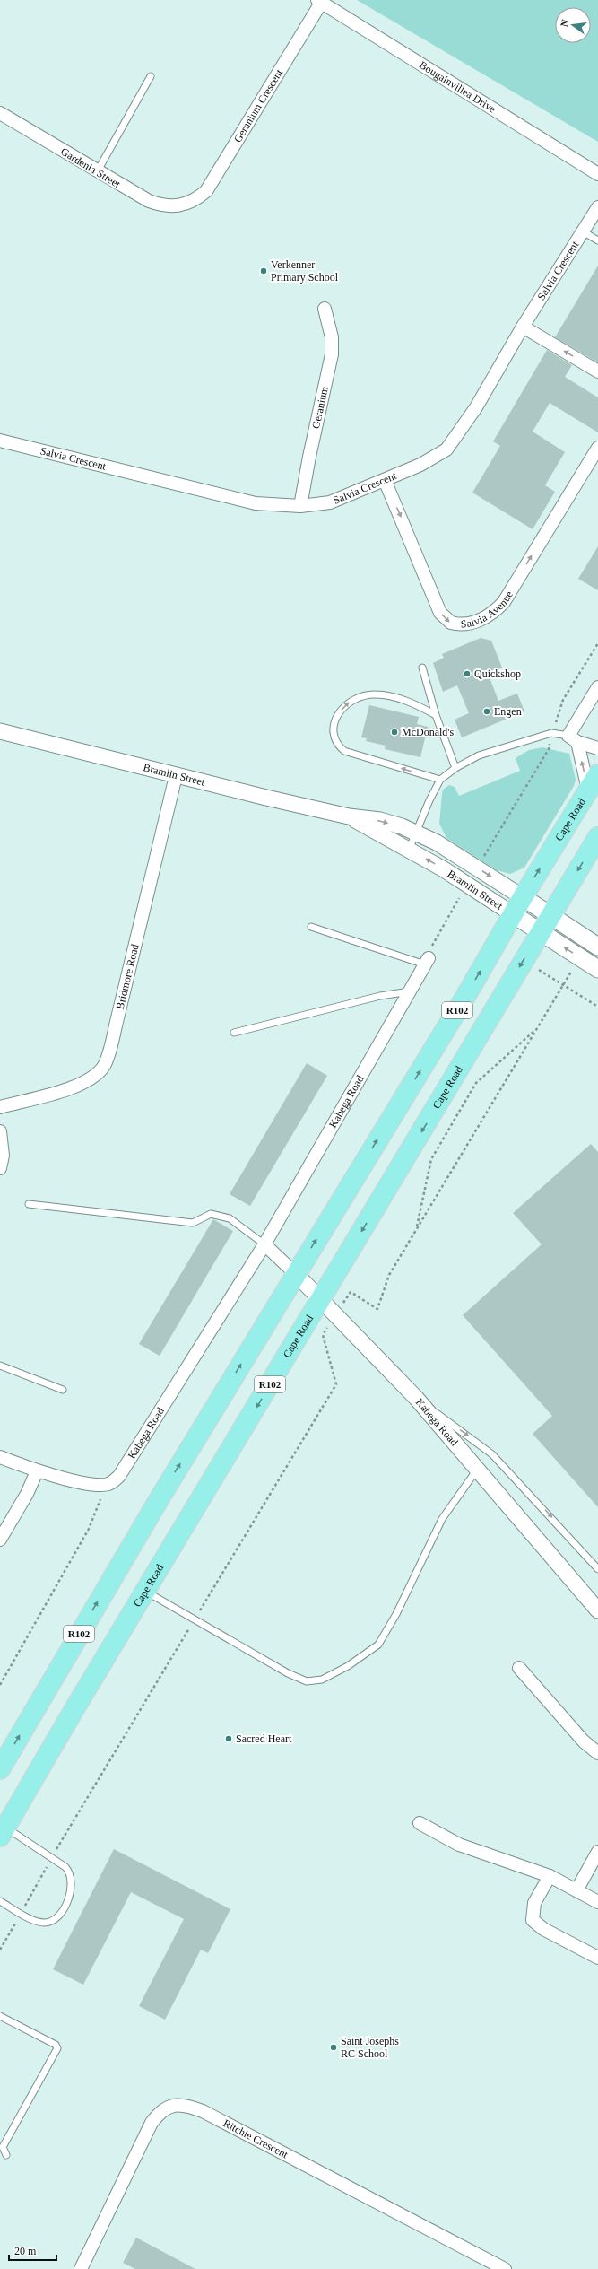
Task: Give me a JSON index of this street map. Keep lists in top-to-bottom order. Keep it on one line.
{"streets":{"main road":["Bramlin Street","Cape Road","R102"],"street":["Bougainvillea Drive","Geranium Crescent","Gardenia Street","Salvia Crescent","Geranium","Salvia Avenue","Bridmore Road","Kabega Road","Ritchie Crescent"]},"crossings":[["Bougainvillea Drive","Geranium Crescent"],["Geranium Crescent","Gardenia Street"],["Salvia Crescent","Geranium"],["Salvia Crescent","Salvia Avenue"],["Bramlin Street","Cape Road"],["Bramlin Street","Bridmore Road"],["Cape Road","Kabega Road"]],"places":["Verkenner Primary School","Quickshop","Engen","McDonald's","Sacred Heart","Saint Josephs RC School"],"scale_bar":"20 m","north":"left"}
